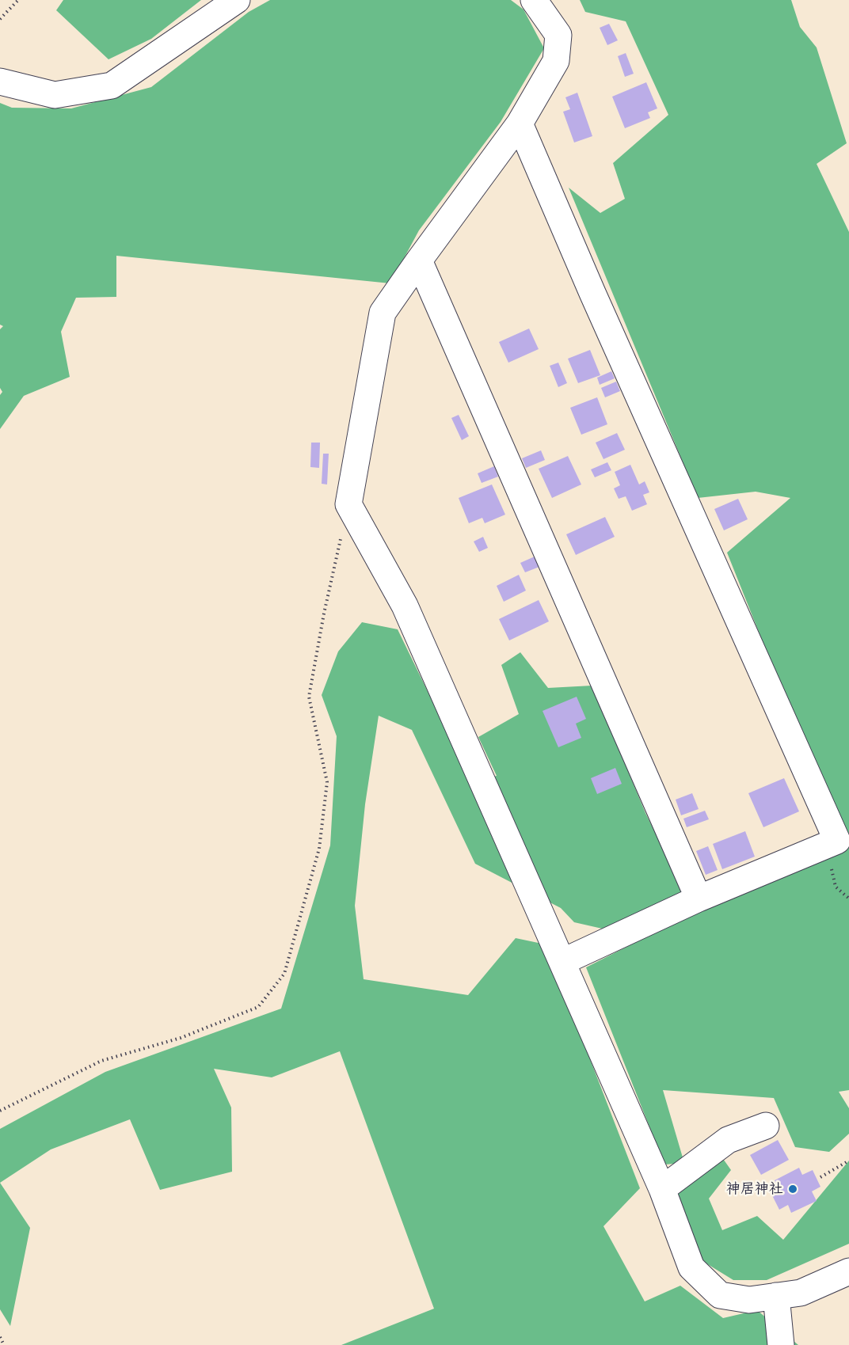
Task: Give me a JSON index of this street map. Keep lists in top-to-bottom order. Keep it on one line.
{"places":["神居神社"]}
